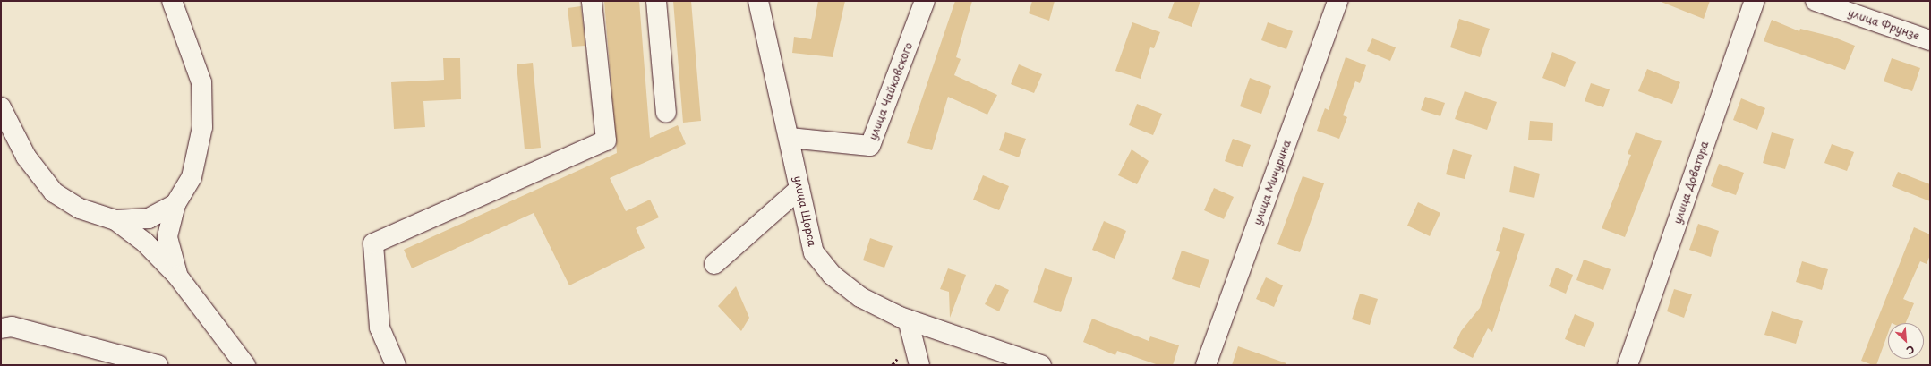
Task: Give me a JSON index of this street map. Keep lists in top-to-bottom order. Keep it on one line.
{"streets":{"street":["улица Фрунзе","улица Чайковского","улица Мичурина","улица Доватора","улица Щорса"]},"crossings":[["улица Чайковского","улица Щорса"]],"north":"bottom right"}
